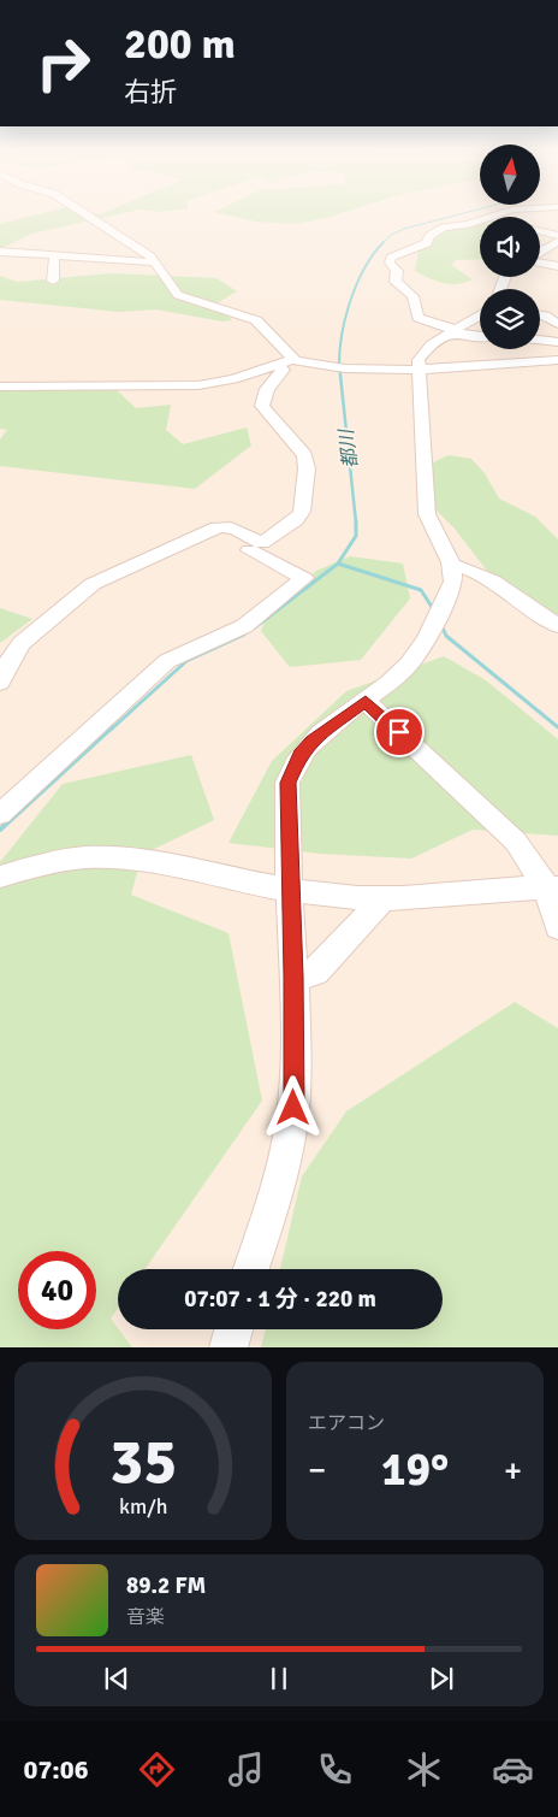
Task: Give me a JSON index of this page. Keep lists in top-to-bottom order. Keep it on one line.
{"water":["都川"],"north":"top","page":{"turn":["200 m","右折"],"limit":"40","trip":"07:07 · 1 分 · 220 m","tile":"エアコン","heat":["−","19°","+"],"song":["89.2 FM","音楽"],"tabs":"07:06","gauge":["35","km/h"]}}
